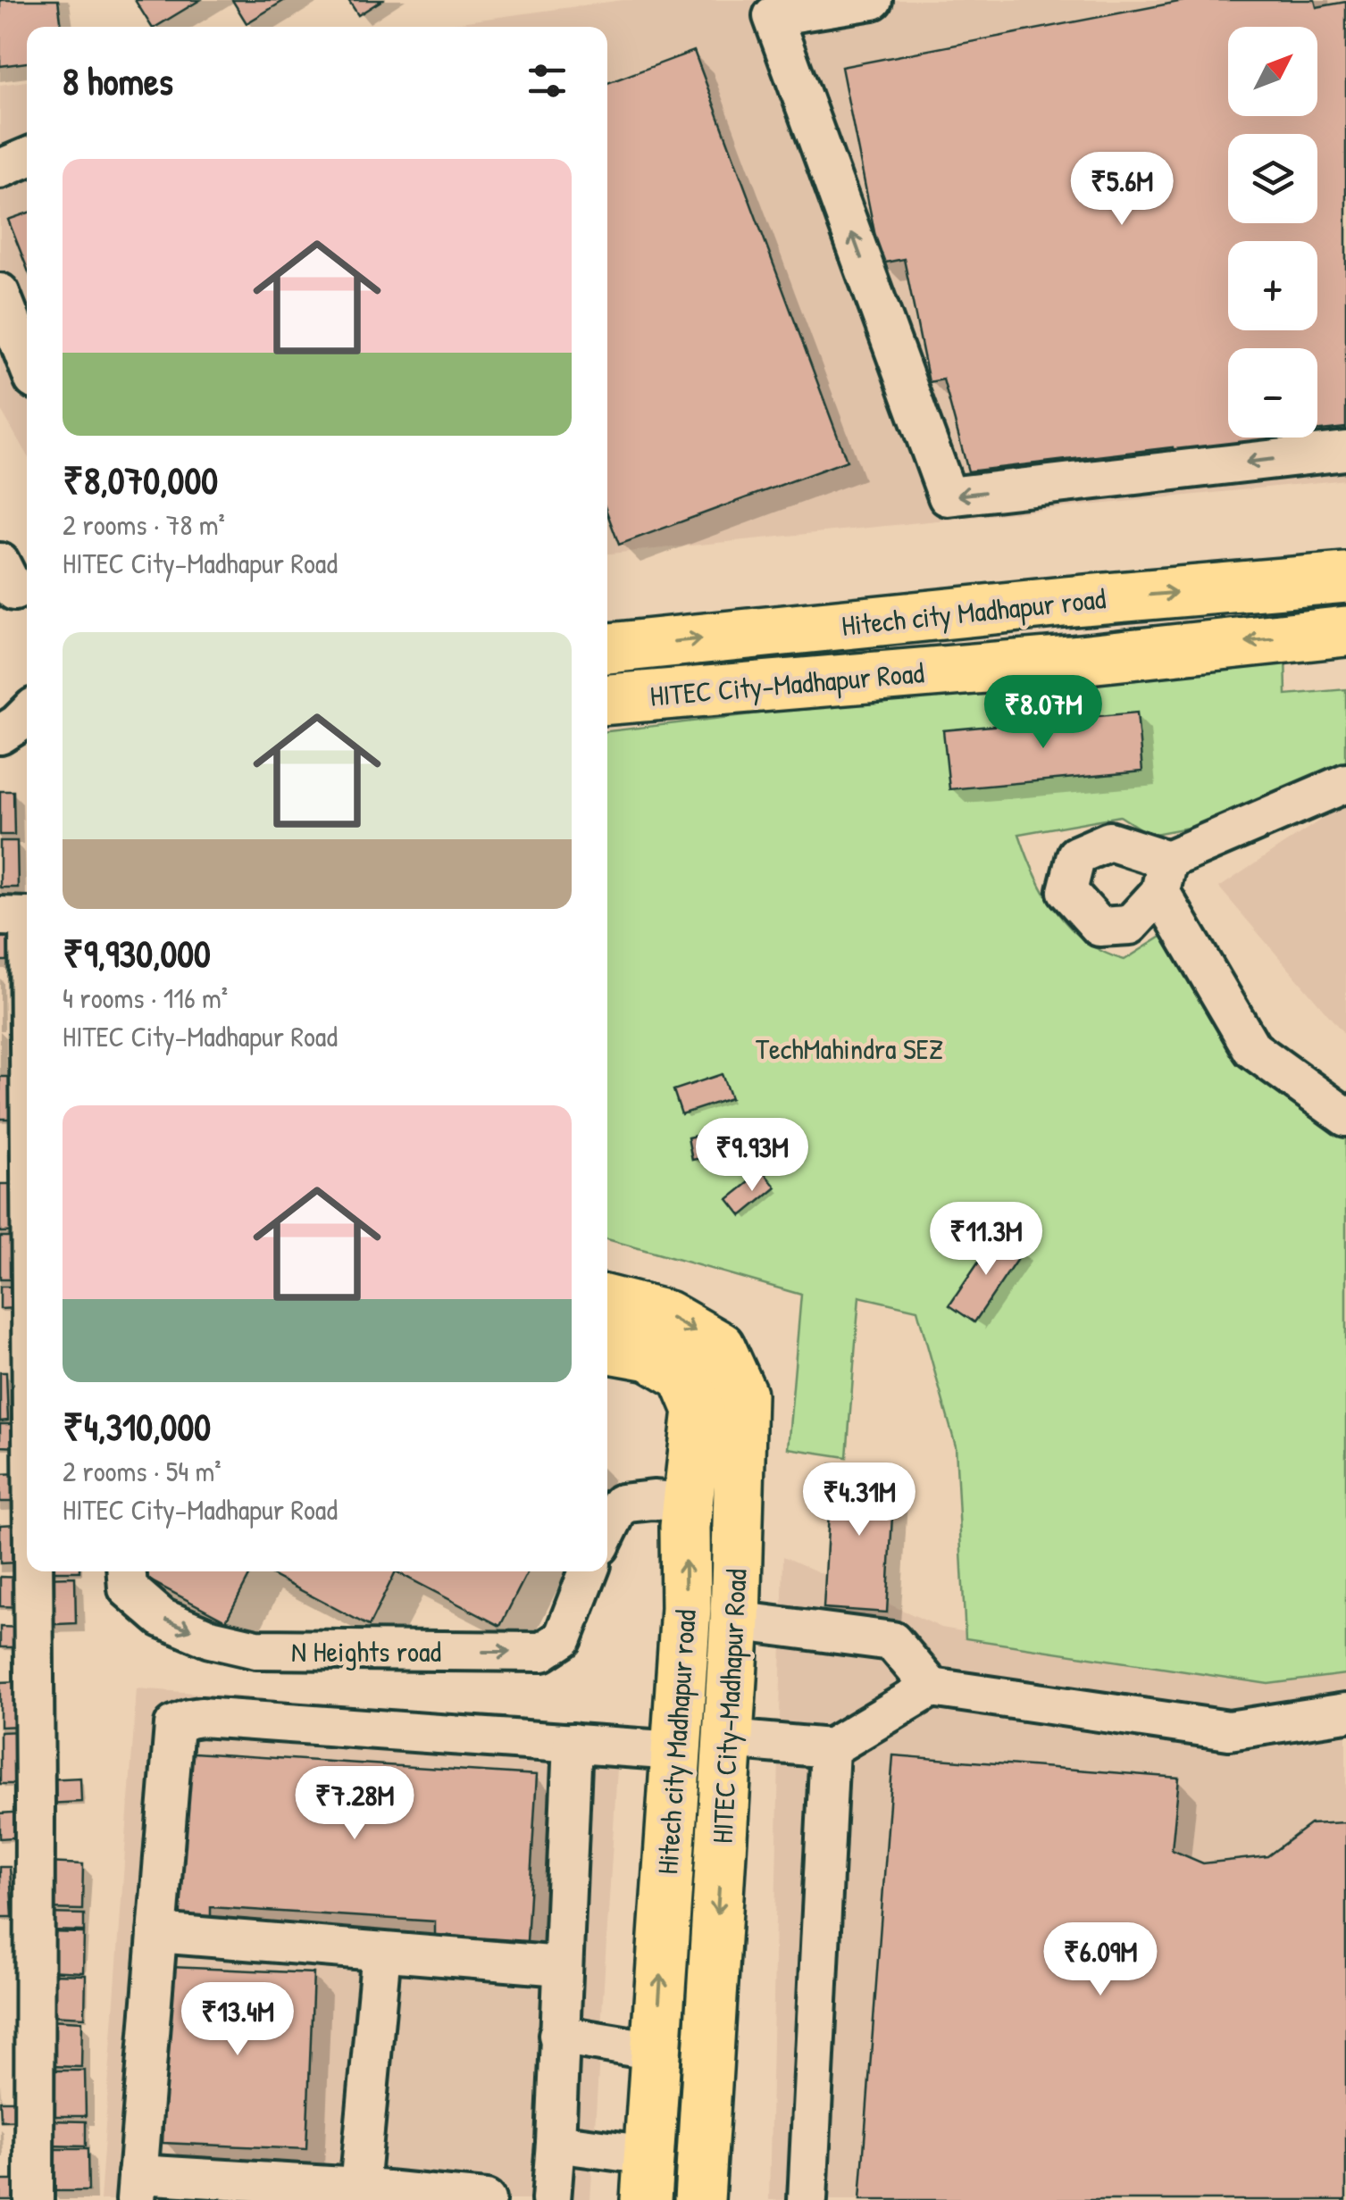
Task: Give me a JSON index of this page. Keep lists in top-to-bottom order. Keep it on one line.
{"streets":{"main road":["Hitech city Madhapur road","HITEC City–Madhapur Road"],"street":["N Heights road"]},"parks":["TechMahindra SEZ"],"north":"top right","page":{"map_buttons":["+","−"],"heading":"8 homes","list":[{"name":"₹8,070,000","note":"2 rooms · 78 m² · HITEC City–Madhapur Road"},{"name":"₹9,930,000","note":"4 rooms · 116 m² · HITEC City–Madhapur Road"},{"name":"₹4,310,000","note":"2 rooms · 54 m² · HITEC City–Madhapur Road"}],"price":["₹5.6M","₹8.07M","₹9.93M","₹11.3M","₹4.31M","₹7.28M","₹6.09M","₹13.4M"]}}
